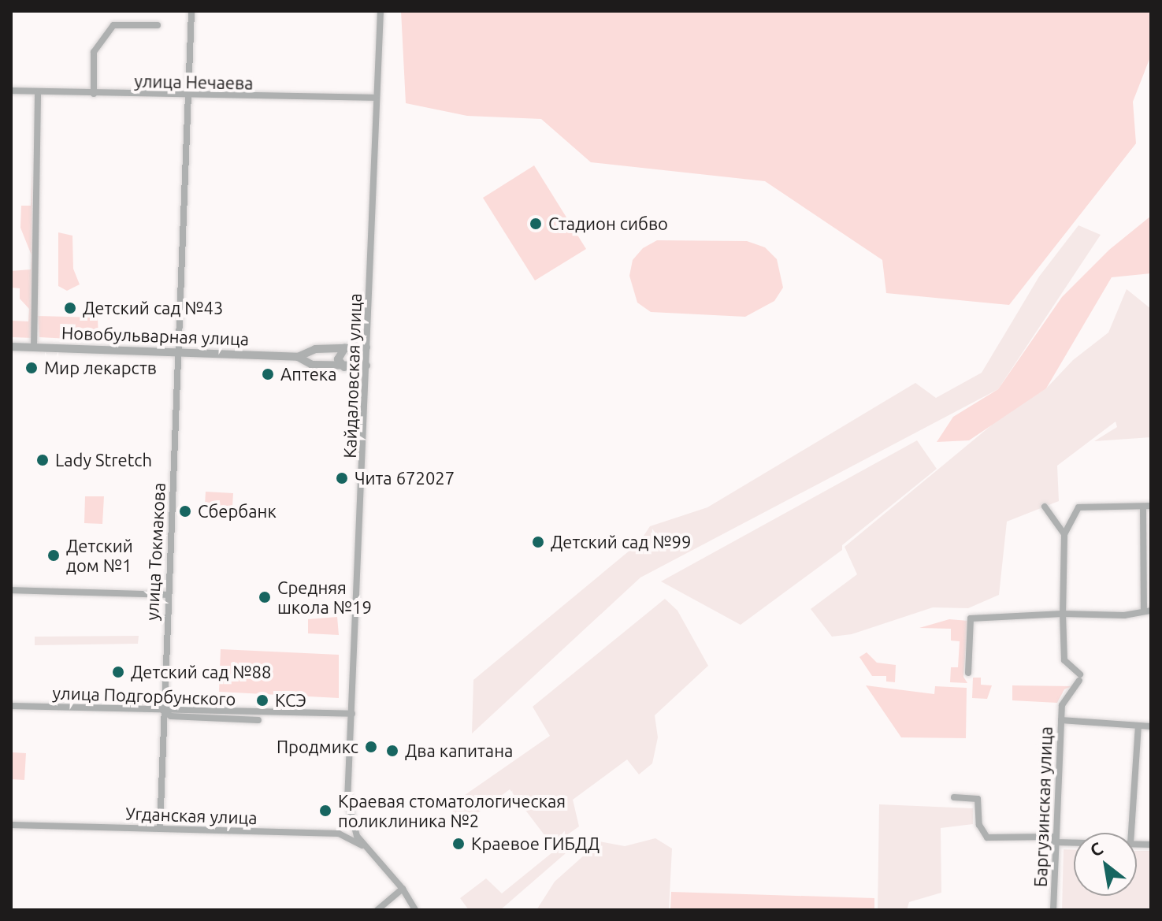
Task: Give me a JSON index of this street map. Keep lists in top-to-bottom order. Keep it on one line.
{"streets":{"street":["улица Нечаева","Новобульварная улица","Кайдаловская улица","улица Токмакова","улица Подгорбунского","Баргузинская улица","Угданская улица"]},"crossings":[["улица Нечаева","Кайдаловская улица"],["улица Нечаева","улица Токмакова"],["Новобульварная улица","улица Токмакова"],["Кайдаловская улица","улица Подгорбунского"],["Кайдаловская улица","Угданская улица"],["улица Токмакова","улица Подгорбунского"],["улица Токмакова","Угданская улица"]],"places":["Стадион сибво","Детский сад №43","Мир лекарств","Аптека","Lady Stretch","Чита 672027","Сбербанк","Детский сад №99","Детский дом №1","Средняя школа №19","Детский сад №88","КСЭ","Продмикс","Два капитана","Краевая стоматологическая поликлиника №2","Краевое ГИБДД"],"north":"top left"}
